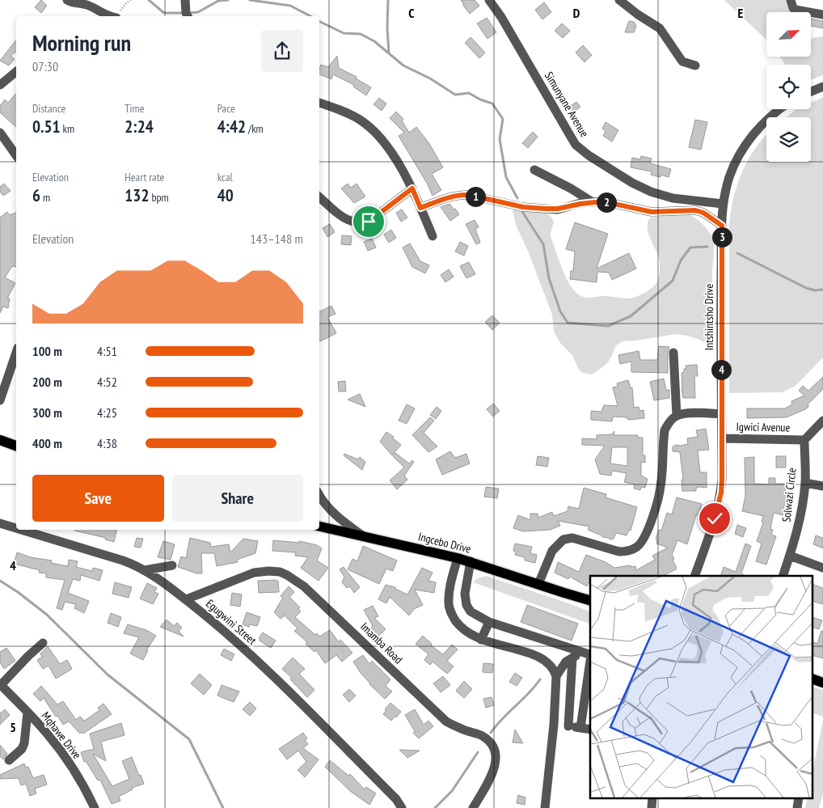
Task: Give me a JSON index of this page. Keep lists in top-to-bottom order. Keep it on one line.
{"streets":{"main road":["Ingcebo Drive"],"street":["Simunyane Avenue","Intshintsho Drive","Igwici Avenue","Solwazi Circle","Egugwini Street","Imamba Road","Mqhawe Drive"]},"crossings":[["Simunyane Avenue","Intshintsho Drive"],["Intshintsho Drive","Igwici Avenue"],["Igwici Avenue","Solwazi Circle"],["Egugwini Street","Imamba Road"]],"north":"top right","page":{"heading":["Morning run","07:30"],"stats":[["Distance","0.51 km"],["Time","2:24"],["Pace","4:42 /km"],["Elevation","6 m"],["Heart rate","132 bpm"],["kcal","40"]],"pins":["1","2","3","4"],"chart":["Elevation","143–148 m"],"list":[{"name":"100 m","note":"4:51"},{"name":"200 m","note":"4:52"},{"name":"300 m","note":"4:25"},{"name":"400 m","note":"4:38"}],"buttons":["Save","Share"]},"grid":{"columns":["C","D","E"],"rows":["4","5"]}}
